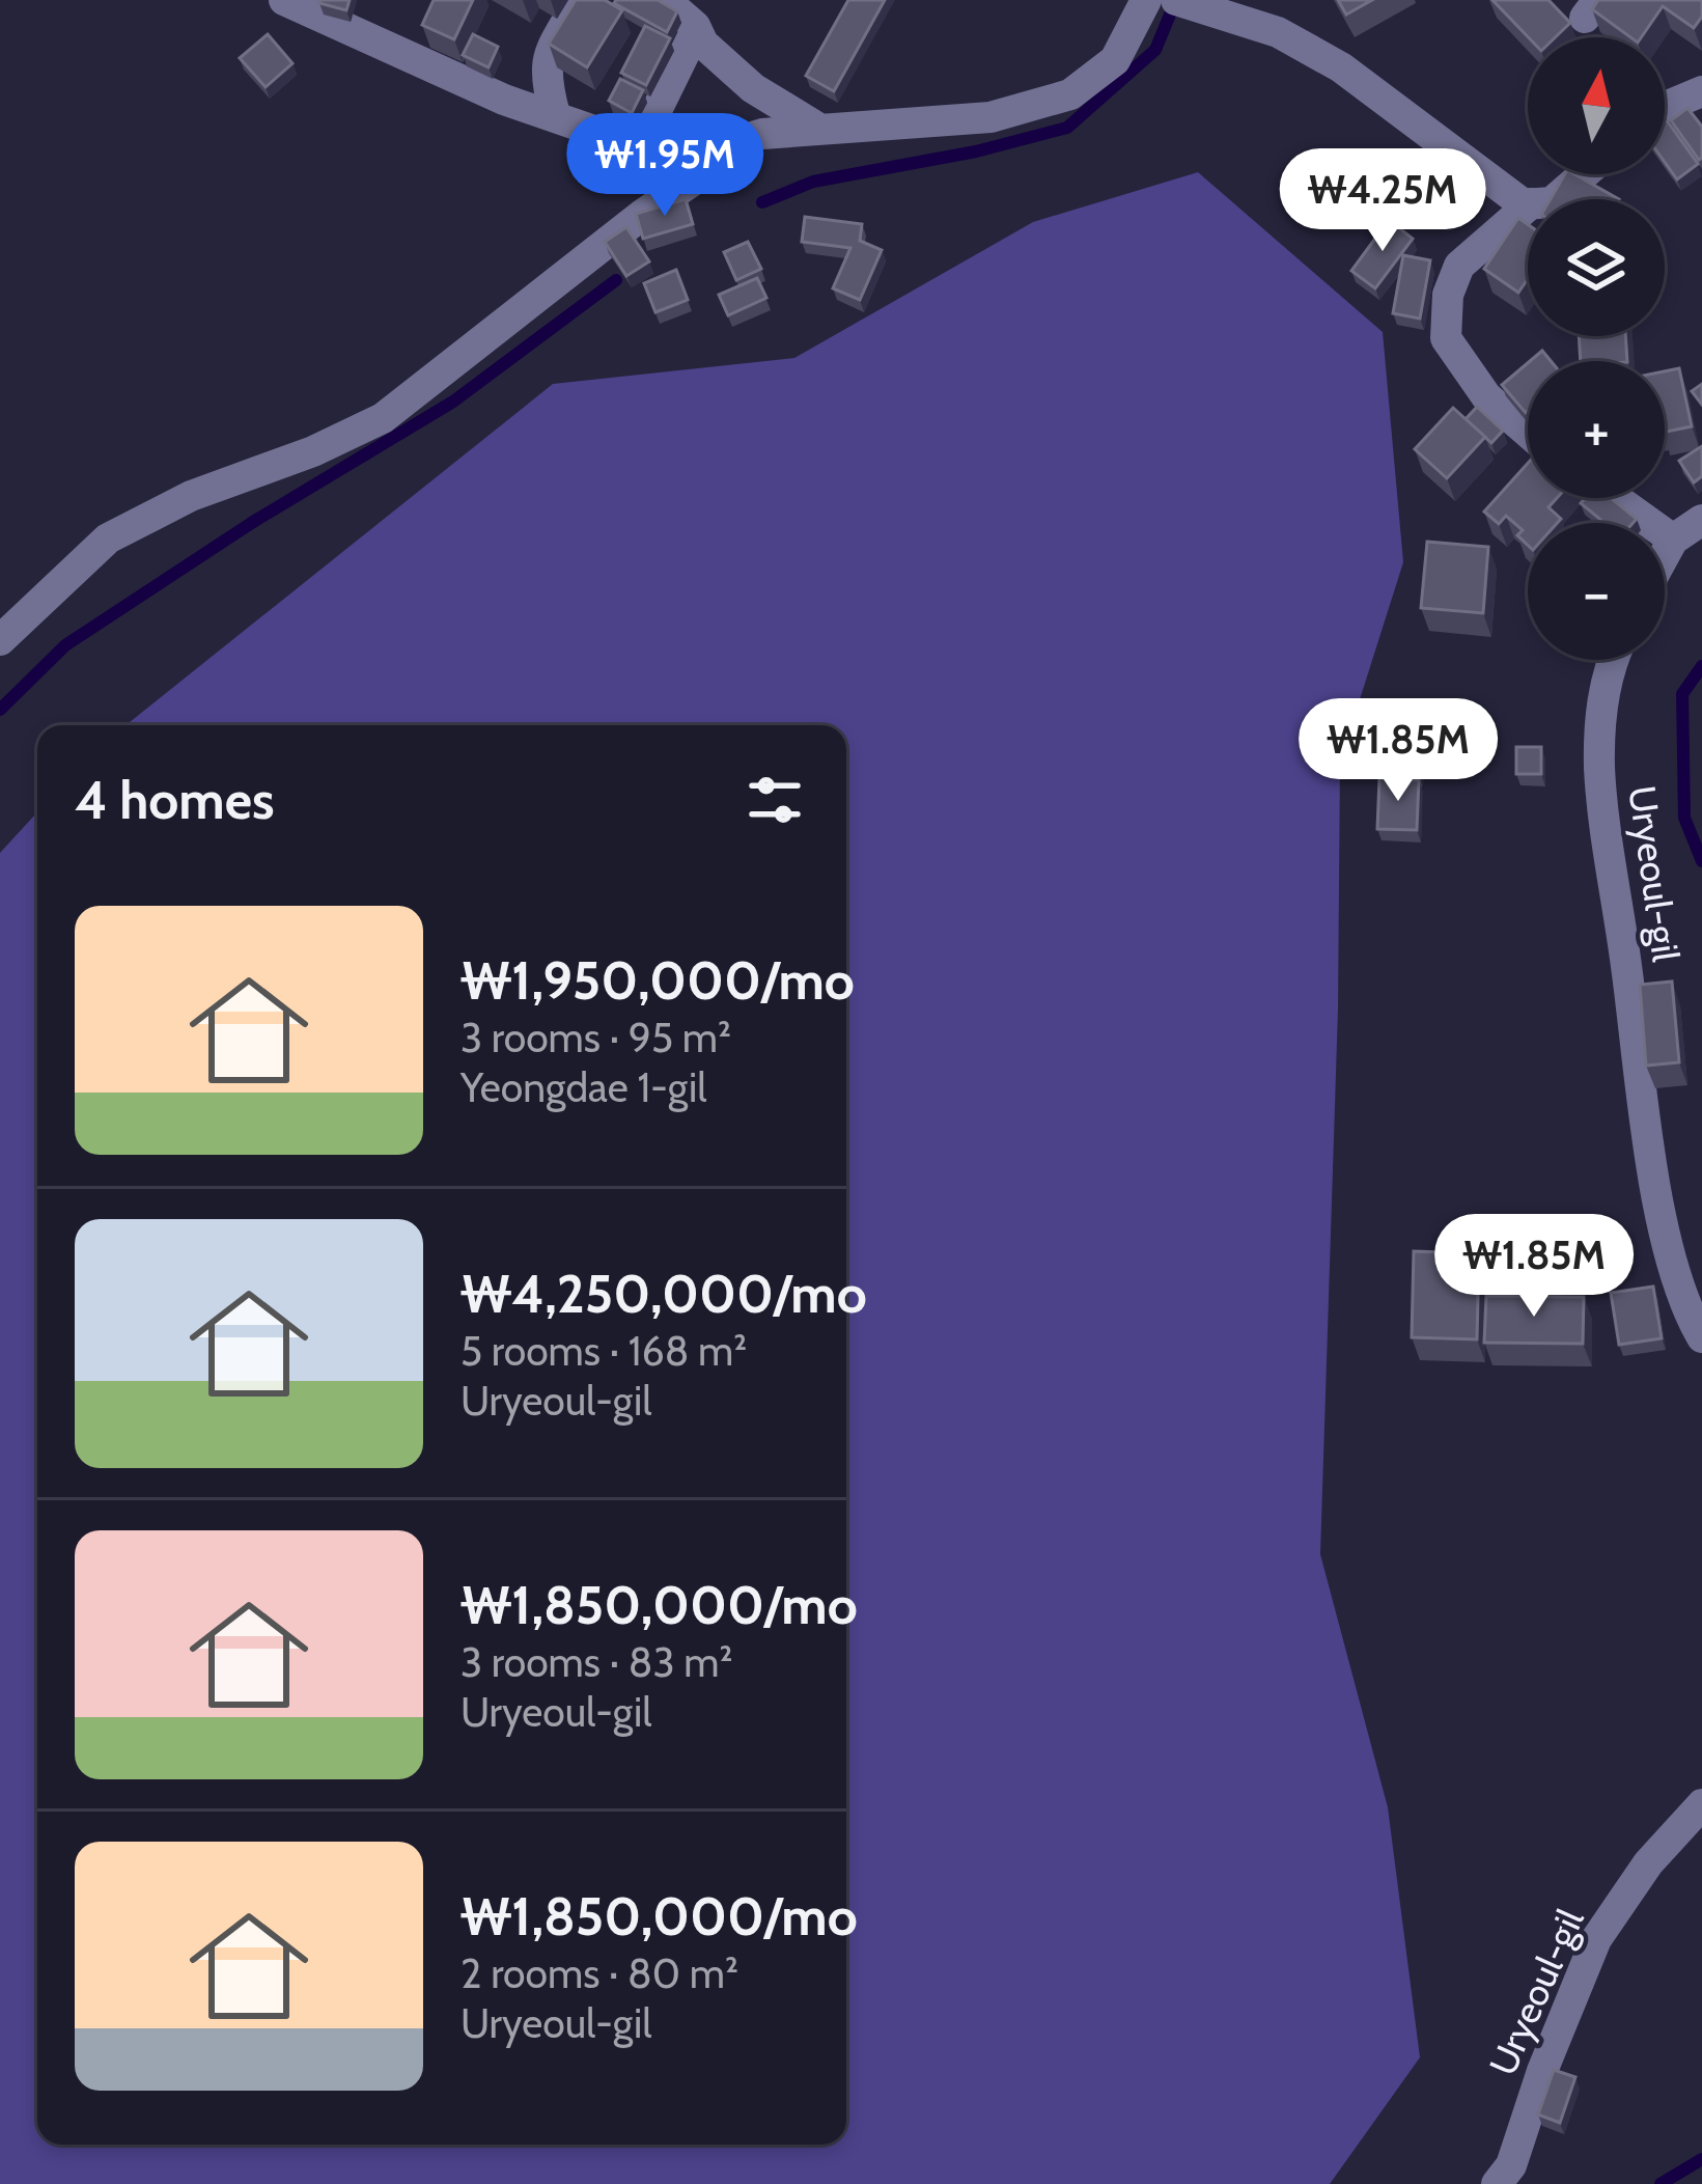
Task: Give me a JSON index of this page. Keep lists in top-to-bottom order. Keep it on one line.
{"streets":{"street":["Uryeoul-gil"]},"north":"top","page":{"map_buttons":["+","−"],"price":["₩1.95M","₩4.25M","₩1.85M","₩1.85M"],"heading":"4 homes","list":[{"name":"₩1,950,000/mo","note":"3 rooms · 95 m² · Yeongdae 1-gil"},{"name":"₩4,250,000/mo","note":"5 rooms · 168 m² · Uryeoul-gil"},{"name":"₩1,850,000/mo","note":"3 rooms · 83 m² · Uryeoul-gil"},{"name":"₩1,850,000/mo","note":"2 rooms · 80 m² · Uryeoul-gil"}]}}
